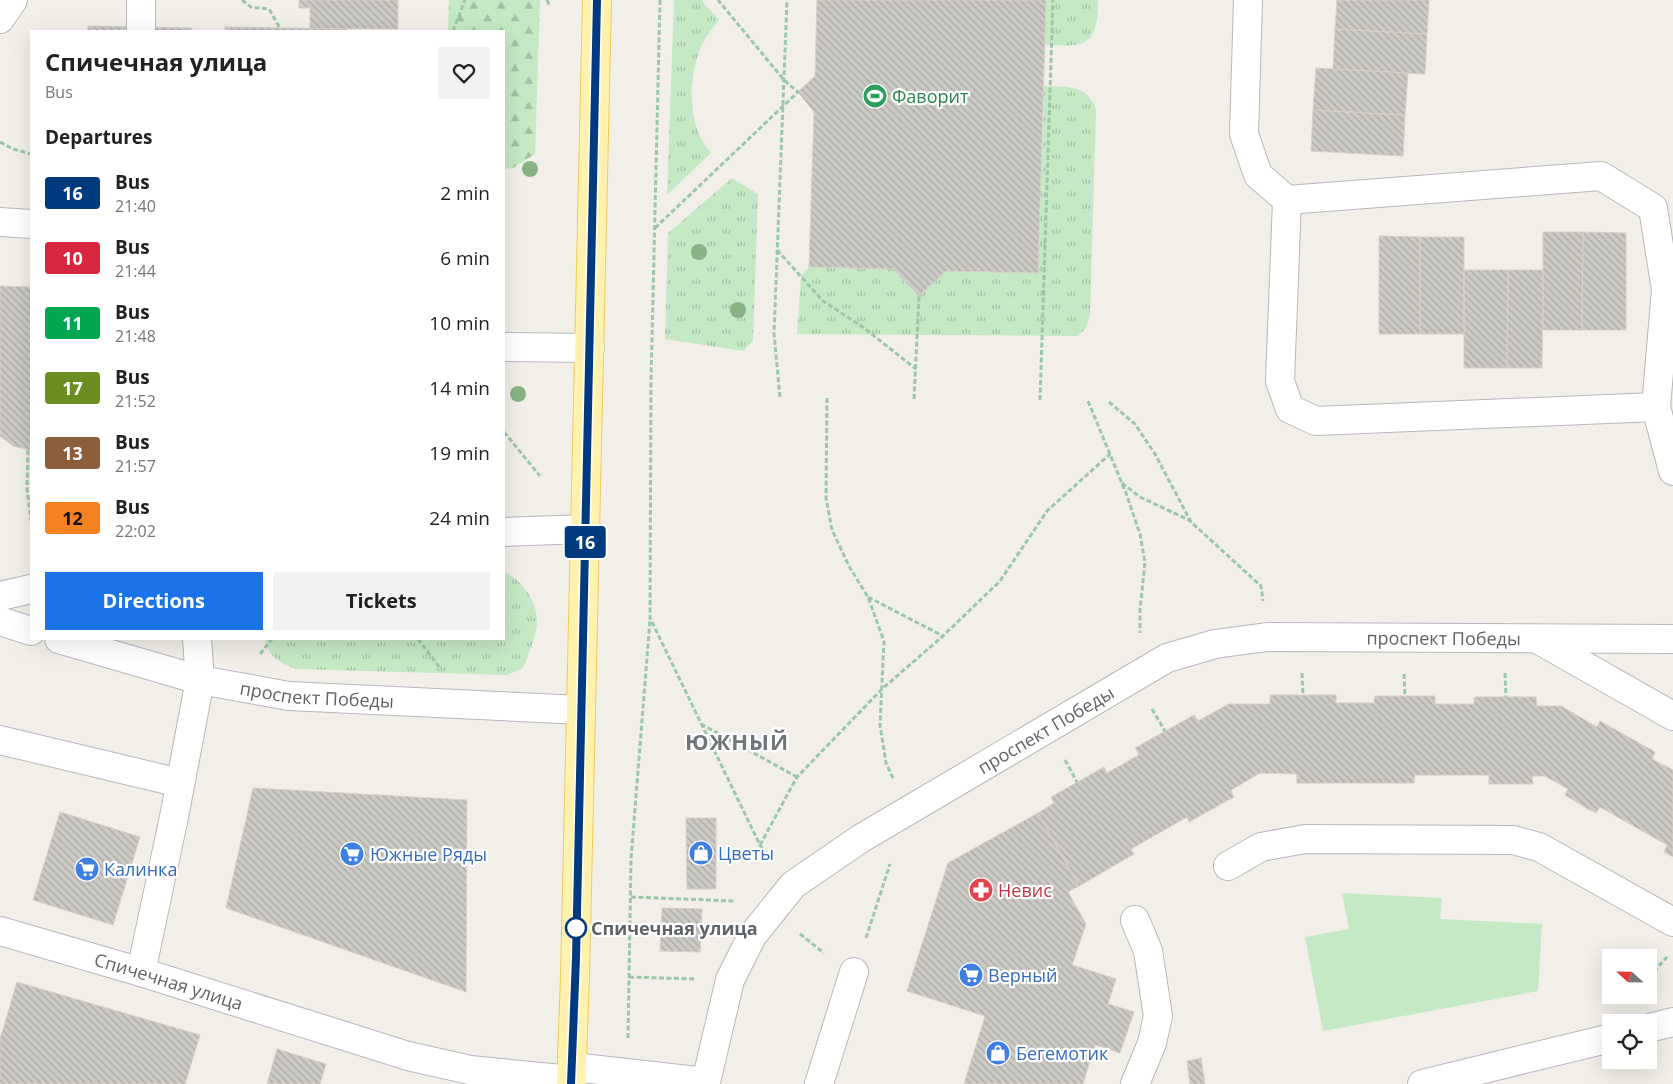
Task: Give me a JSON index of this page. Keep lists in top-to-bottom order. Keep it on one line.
{"streets":{"street":["проспект Победы","Спичечная улица"]},"crossings":[["проспект Победы","Спичечная улица"]],"districts":["ЮЖНЫЙ"],"places":{"sports":["Фаворит"],"shop":["Цветы","Бегемотик"],"supermarket":["Южные Ряды","Калинка","Верный"],"pharmacy":["Невис"],"other":["Спичечная улица"]},"lines":["bus line 16"],"north":"left","page":{"on_map":"16","heading":[["Спичечная улица","Bus"],"Departures"],"list":[{"mark":"16","name":"Bus","note":"21:40","value":"2 min"},{"mark":"10","name":"Bus","note":"21:44","value":"6 min"},{"mark":"11","name":"Bus","note":"21:48","value":"10 min"},{"mark":"17","name":"Bus","note":"21:52","value":"14 min"},{"mark":"13","name":"Bus","note":"21:57","value":"19 min"},{"mark":"12","name":"Bus","note":"22:02","value":"24 min"}],"buttons":["Directions","Tickets"]}}
